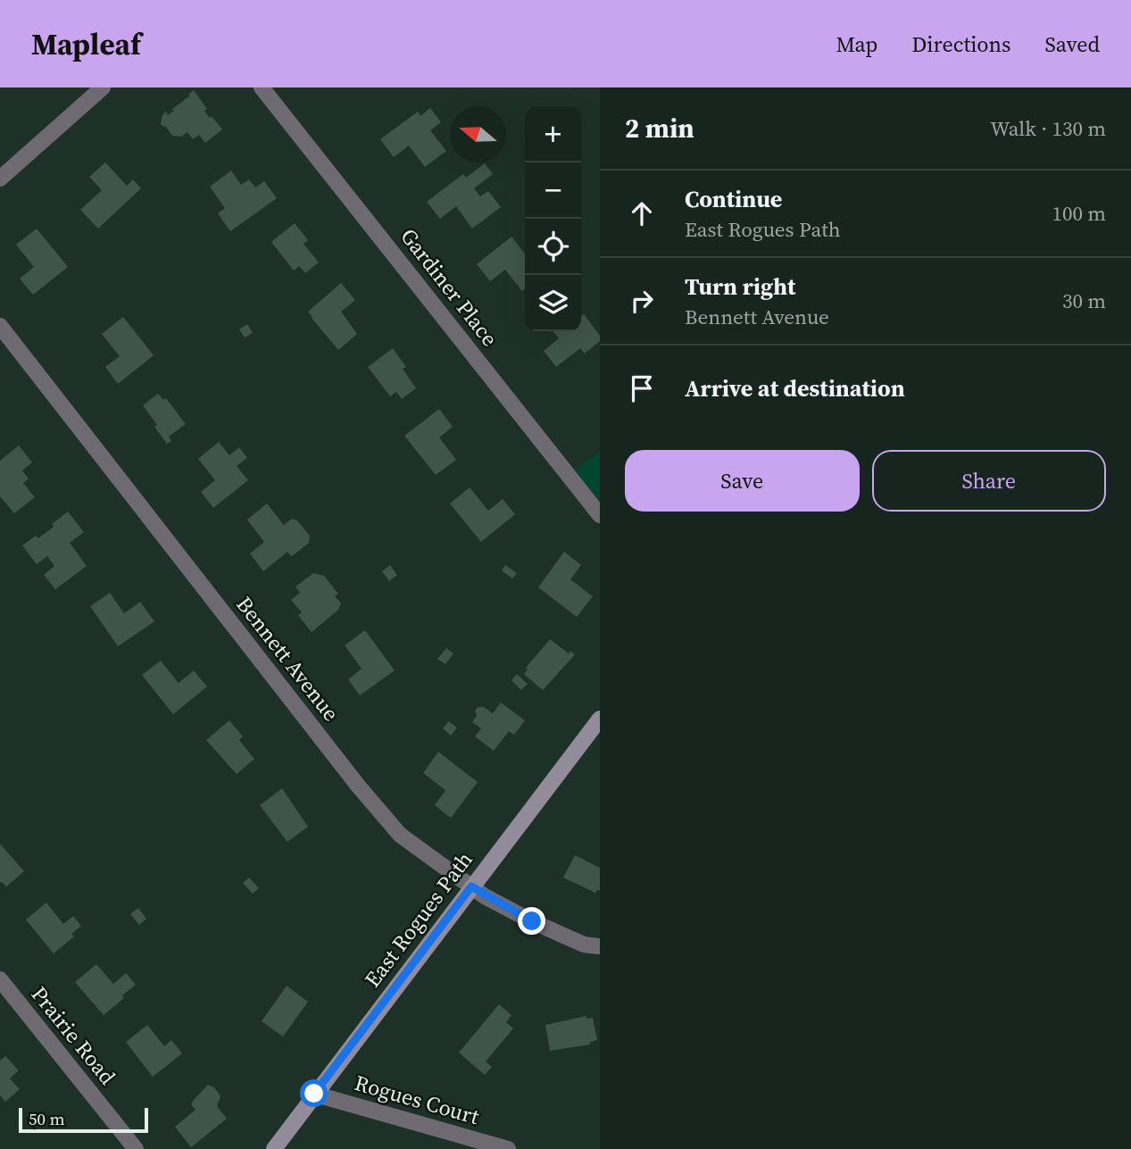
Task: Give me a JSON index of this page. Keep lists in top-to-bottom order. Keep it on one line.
{"streets":{"street":["Gardiner Place","Bennett Avenue","East Rogues Path","Prairie Road","Rogues Court"]},"crossings":[["Bennett Avenue","East Rogues Path"],["East Rogues Path","Rogues Court"]],"scale_bar":"50 m","north":"left","page":{"header":"Mapleaf","nav":["Map","Directions","Saved"],"heading":["2 min","Walk · 130 m"],"map_buttons":["+","−"],"list":[["Continue","East Rogues Path","100 m"],["Turn right","Bennett Avenue","30 m"],"Arrive at destination"],"buttons":["Save","Share"],"scale":"50 m"}}
